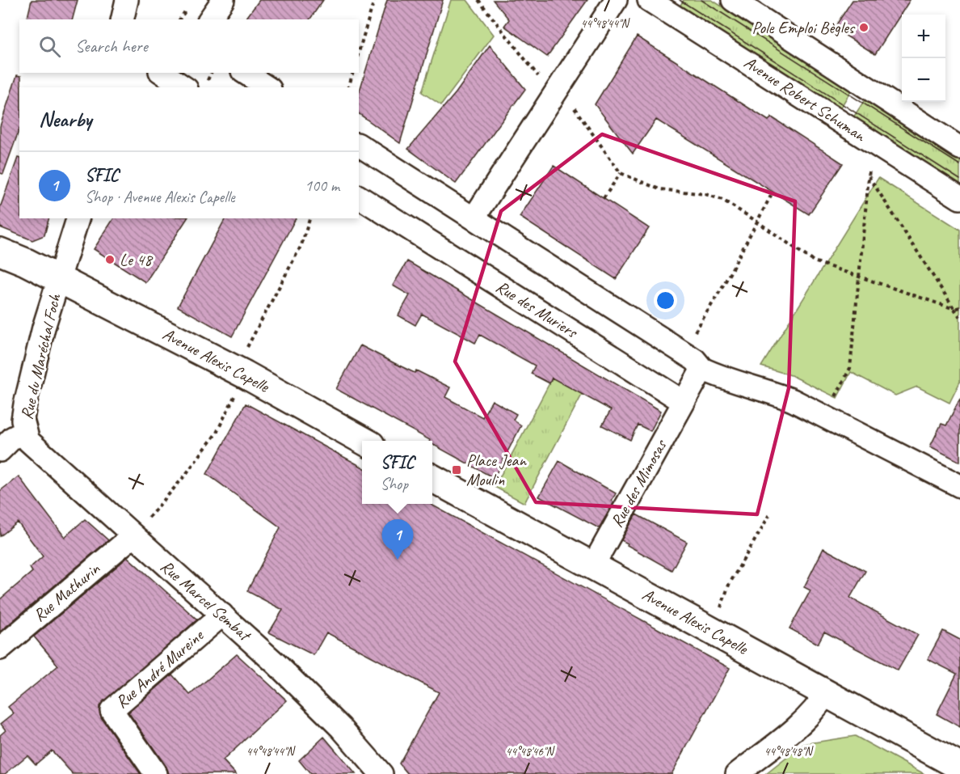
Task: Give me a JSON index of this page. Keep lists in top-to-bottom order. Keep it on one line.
{"streets":{"street":["Avenue Robert Schuman","Rue des Muriers","Rue du Maréchal Foch","Avenue Alexis Capelle","Rue des Mimosas","Rue Mathurin","Rue Marcel Sembat","Rue André Mureine"]},"crossings":[["Rue des Muriers","Rue des Mimosas"],["Rue du Maréchal Foch","Avenue Alexis Capelle"],["Rue du Maréchal Foch","Rue Marcel Sembat"],["Avenue Alexis Capelle","Rue des Mimosas"],["Rue Mathurin","Rue Marcel Sembat"],["Rue Marcel Sembat","Rue André Mureine"]],"places":{"other":["Pole Emploi Bègles","Le 48"],"transit":["Place Jean Moulin"]},"page":{"map_buttons":["+","−"],"search":"Search here","heading":"Nearby","list":[{"mark":"1","name":"SFIC","note":"Shop · Avenue Alexis Capelle","value":"100 m"}],"popup":["SFIC","Shop"],"pins":"1"},"coordinates":["44°48'44\"N","44°48'46\"N","44°48'48\"N"]}
